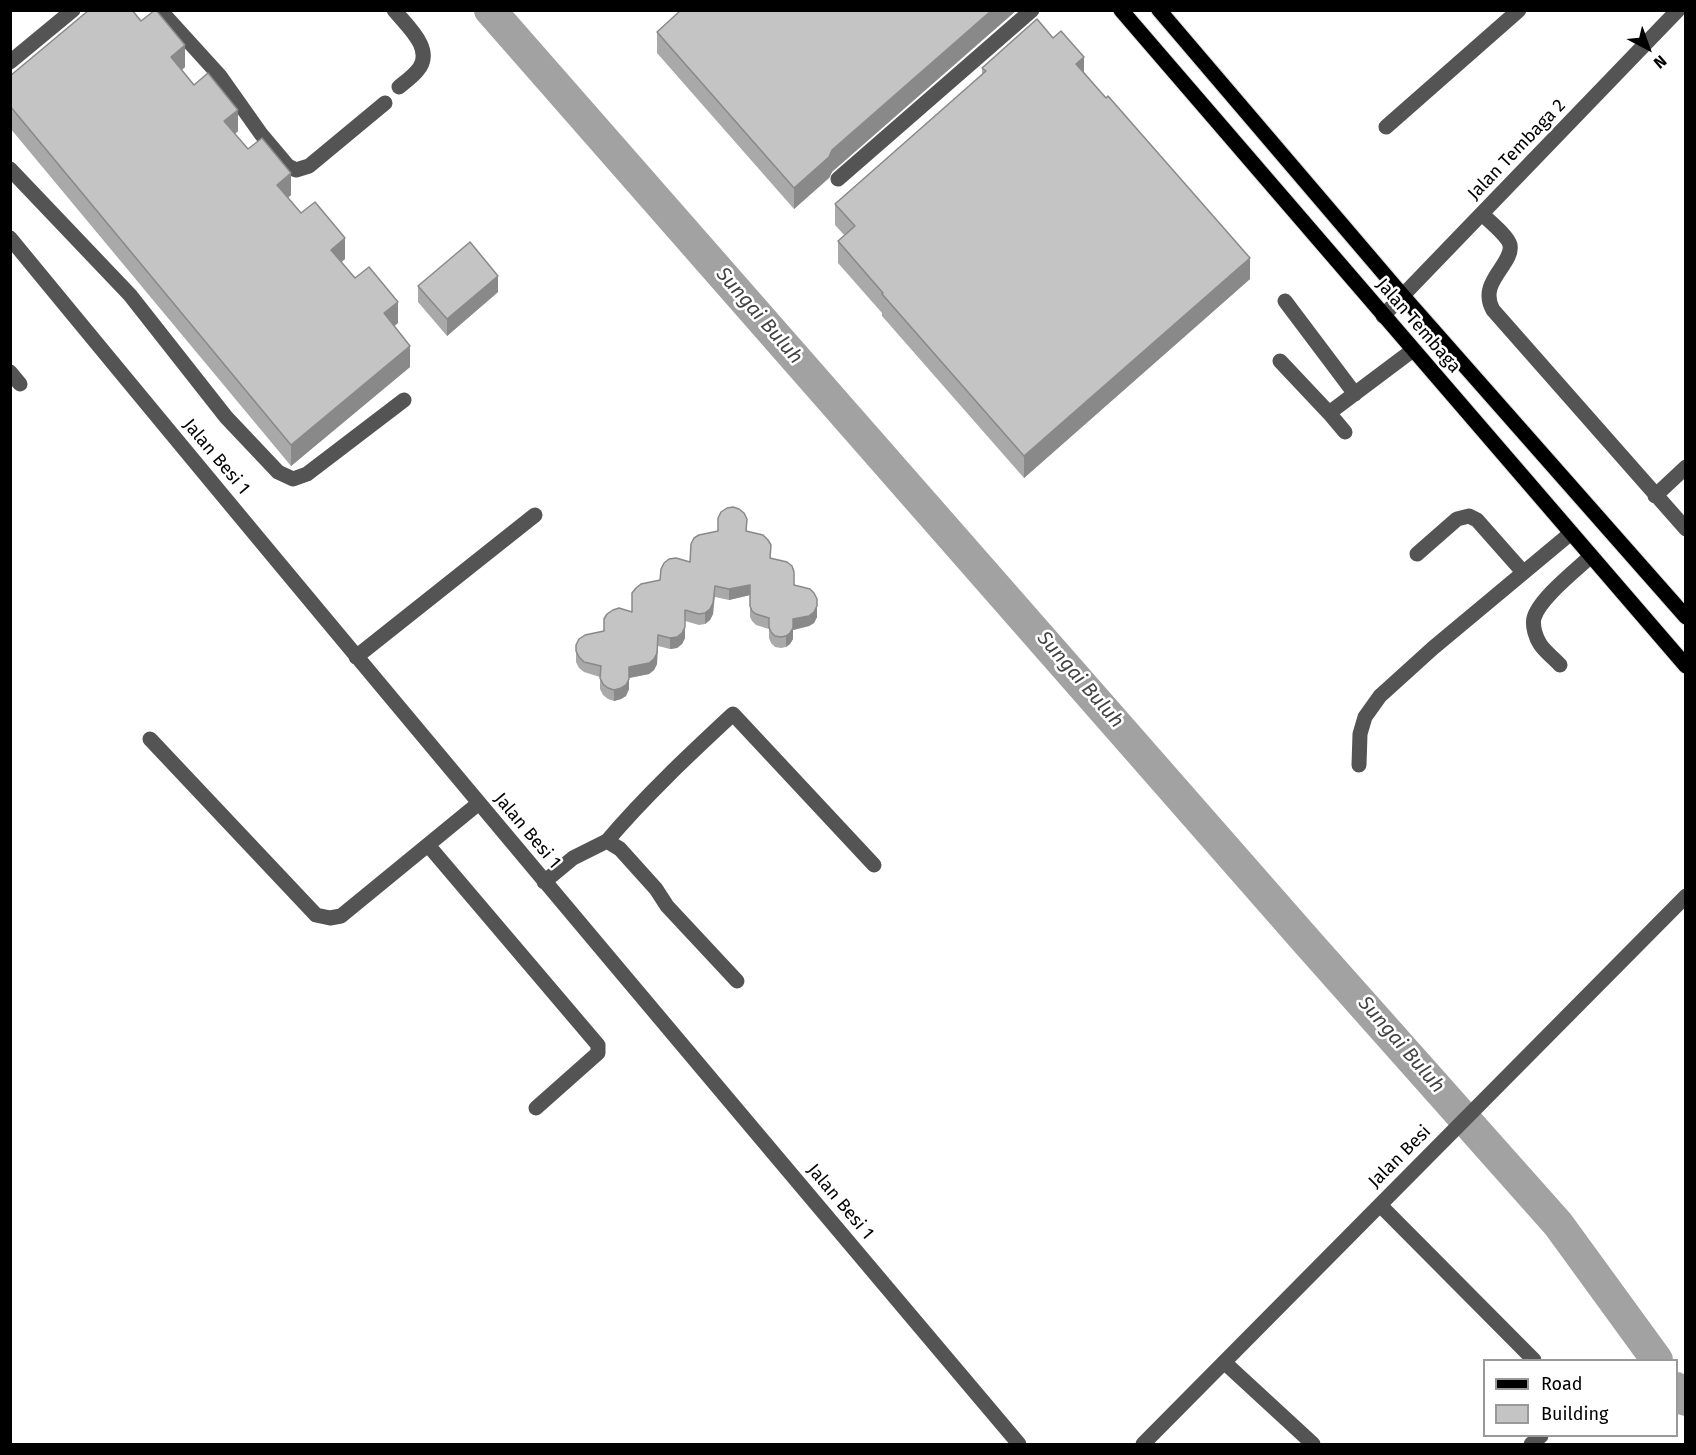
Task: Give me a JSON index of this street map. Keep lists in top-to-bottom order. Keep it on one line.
{"streets":{"main road":["Jalan Tembaga"],"street":["Jalan Tembaga 2","Jalan Besi 1","Jalan Besi"]},"crossings":[["Jalan Tembaga 2","Jalan Tembaga"]],"water":["Sungai Buluh"],"legend":["Road","Building"],"north":"bottom right"}
